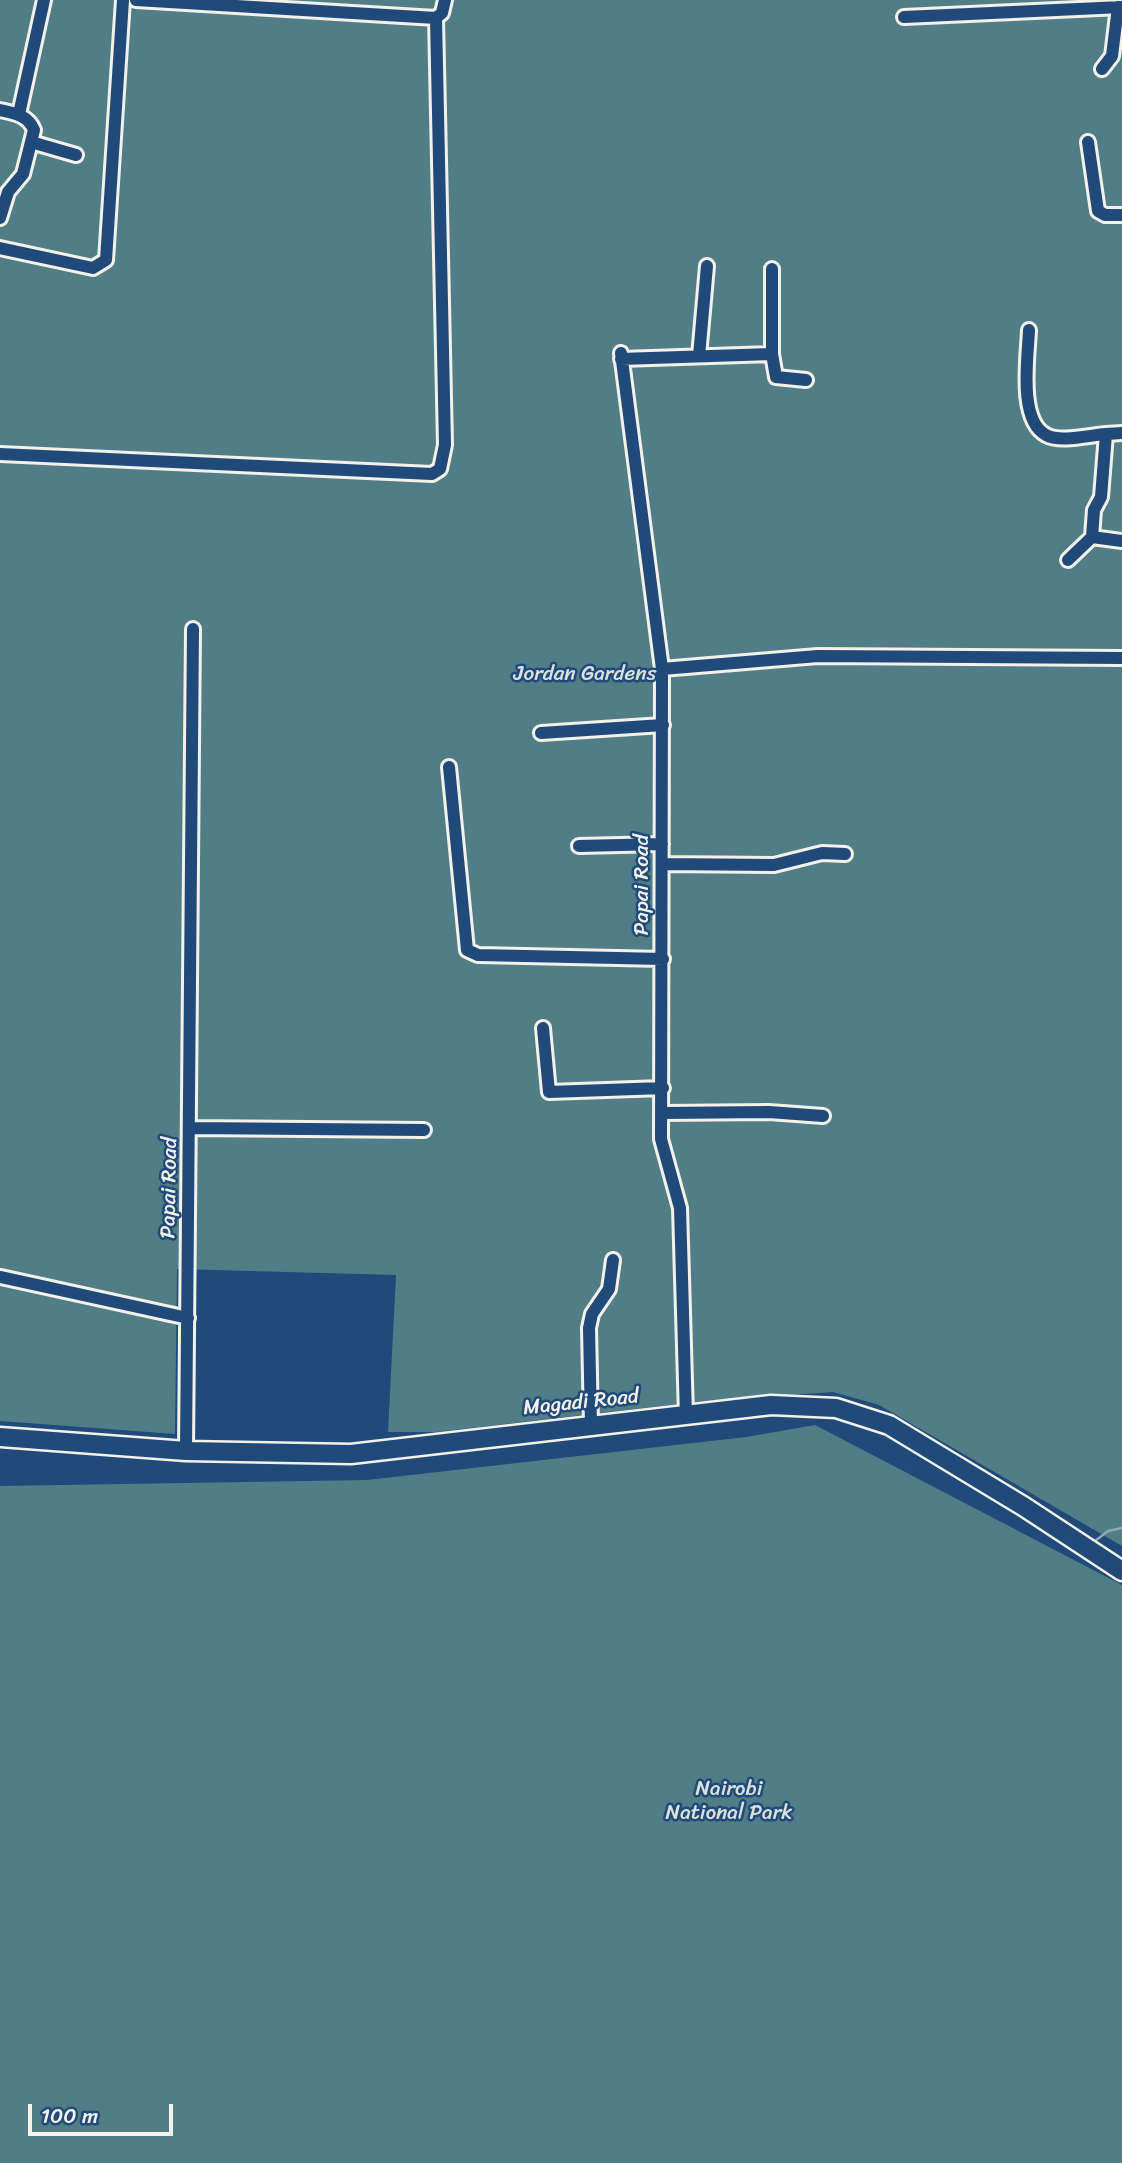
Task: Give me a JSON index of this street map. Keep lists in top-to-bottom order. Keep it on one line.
{"streets":{"highway":["Magadi Road"],"street":["Papai Road"]},"crossings":[["Papai Road","Magadi Road"]],"parks":["Jordan Gardens","Nairobi National Park"],"scale_bar":"100 m"}
